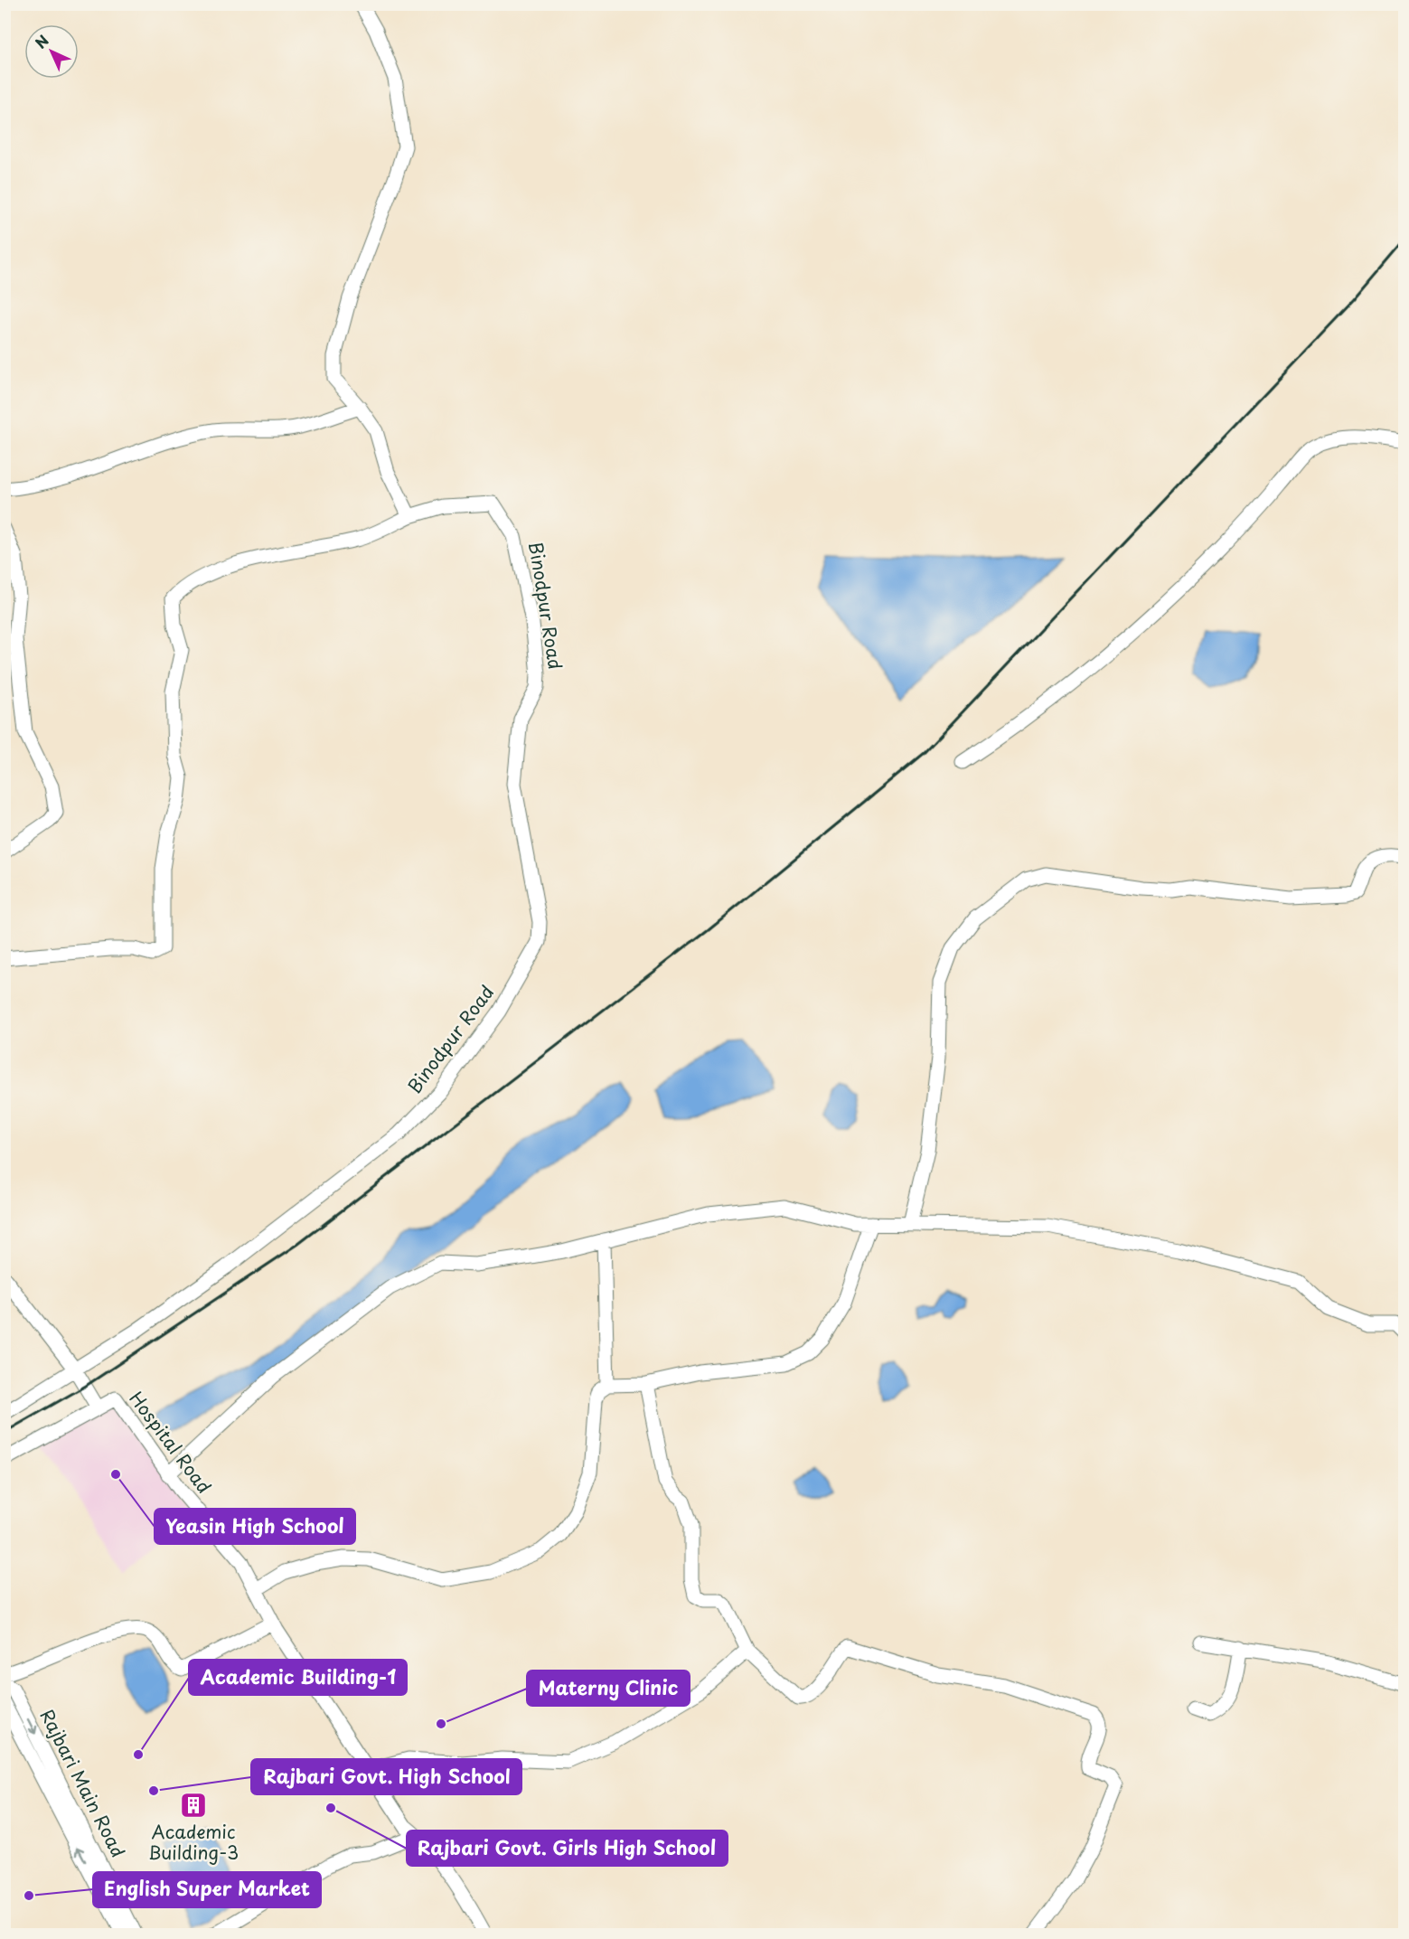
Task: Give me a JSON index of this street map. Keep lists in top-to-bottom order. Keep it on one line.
{"streets":{"street":["Binodpur Road","Hospital Road","Rajbari Main Road"]},"places":{"other":["Yeasin High School","Materny Clinic","Academic Building-1","Rajbari Govt. High School","Rajbari Govt. Girls High School","English Super Market"],"building":["Academic Building-3"]},"north":"top left"}
